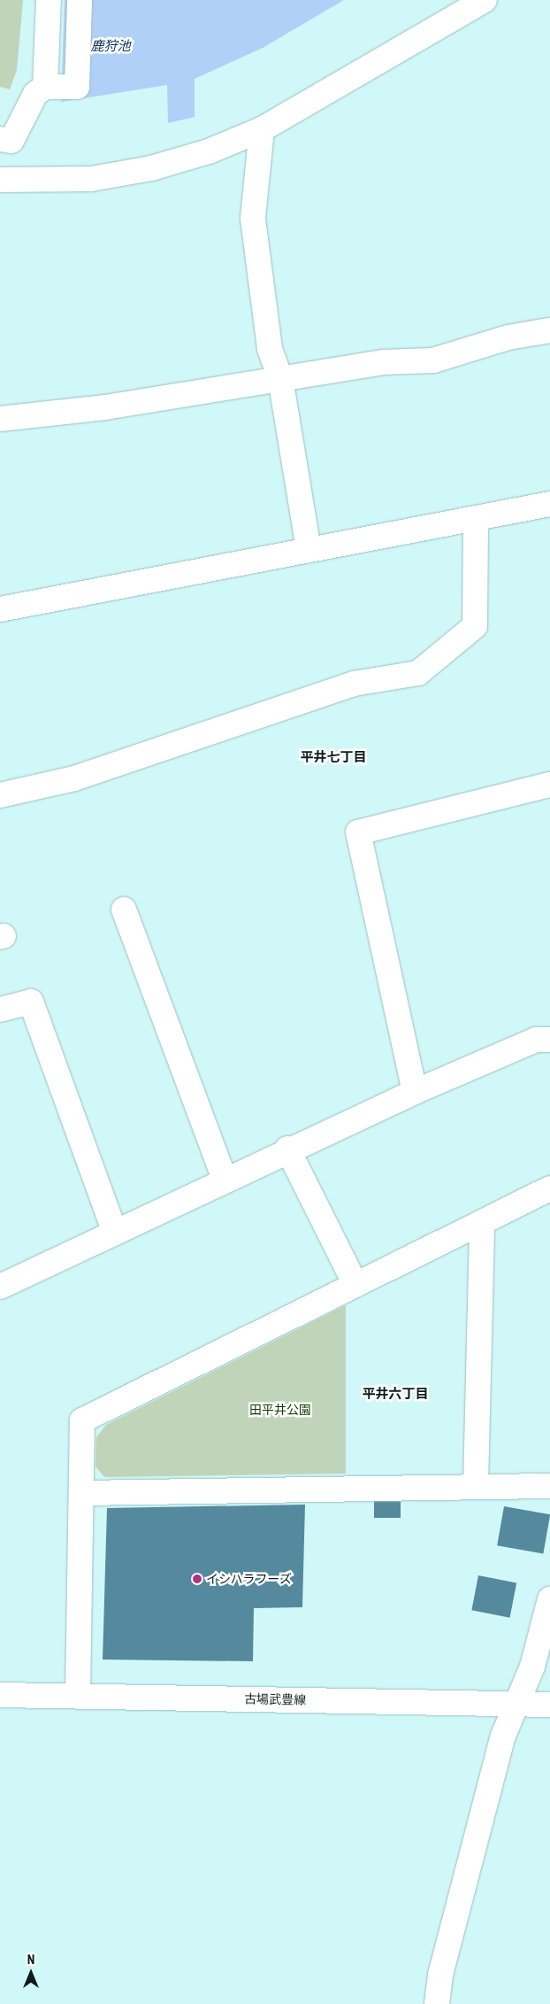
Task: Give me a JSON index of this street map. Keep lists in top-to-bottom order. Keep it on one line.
{"streets":{"street":["古場武豊線"]},"districts":["平井七丁目","平井六丁目"],"water":["鹿狩池"],"parks":["田平井公園"],"places":["イシハラフーズ"],"north":"top"}
